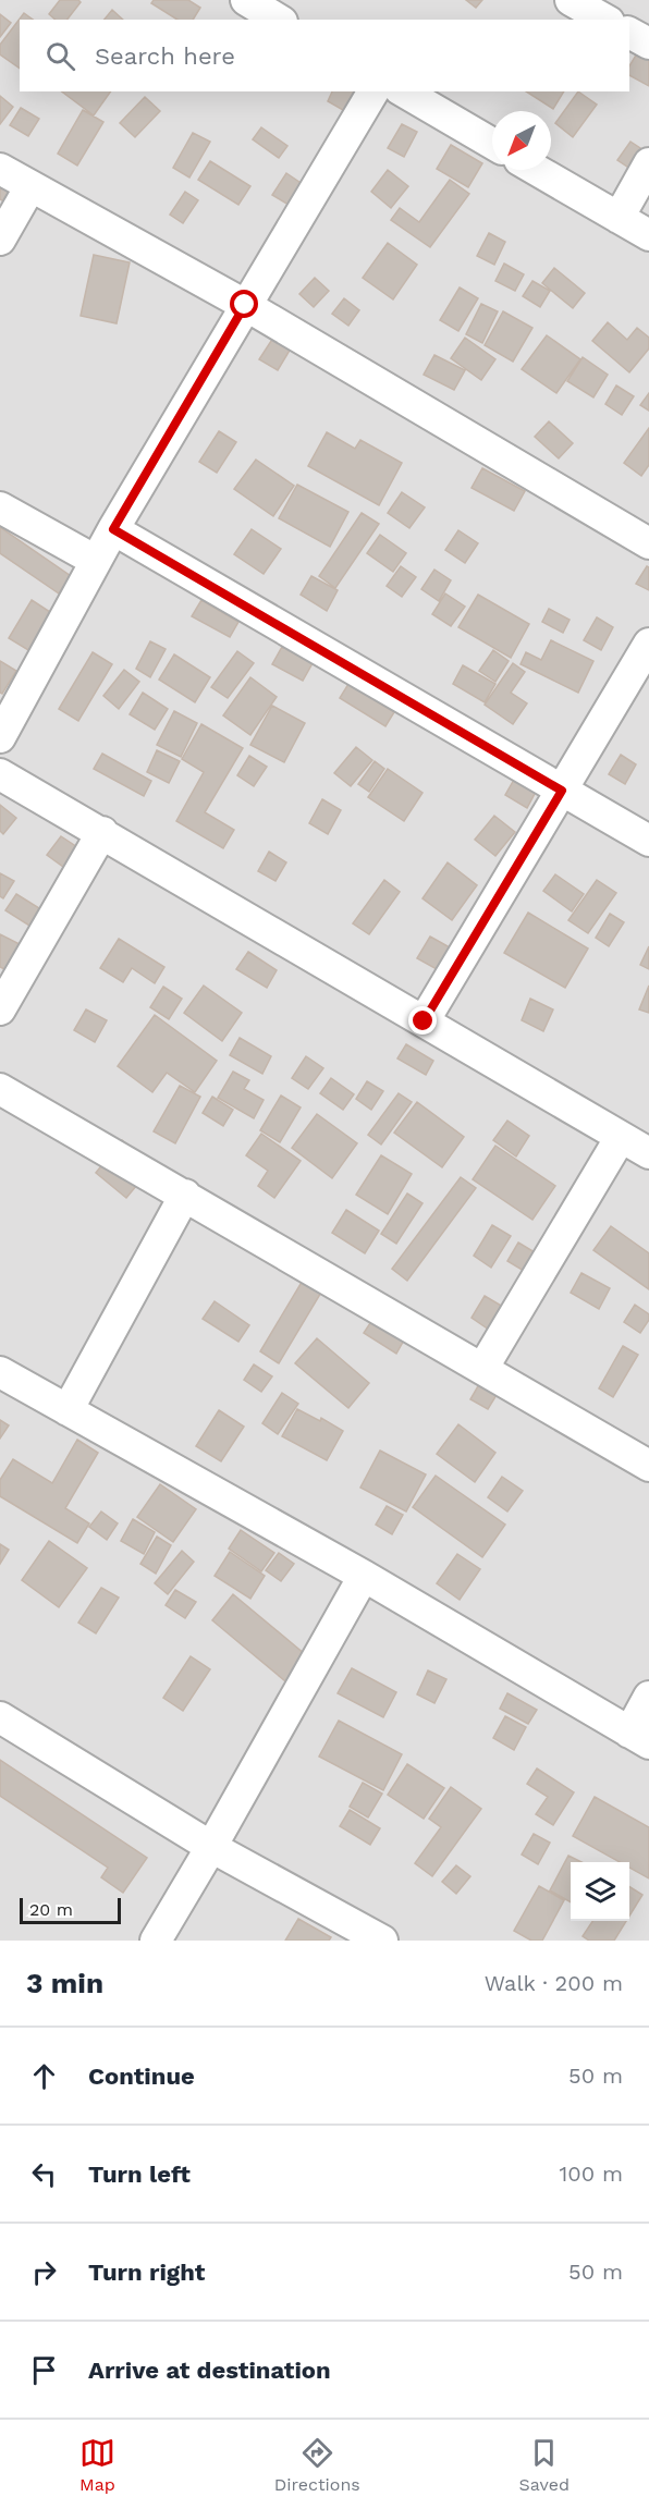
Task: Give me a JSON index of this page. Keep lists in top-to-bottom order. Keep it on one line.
{"scale_bar":"20 m","north":"bottom left","page":{"search":"Search here","scale":"20 m","heading":["3 min","Walk · 200 m"],"list":[["Continue","50 m"],["Turn left","100 m"],["Turn right","50 m"],"Arrive at destination"],"nav":["Map","Directions","Saved"]}}
